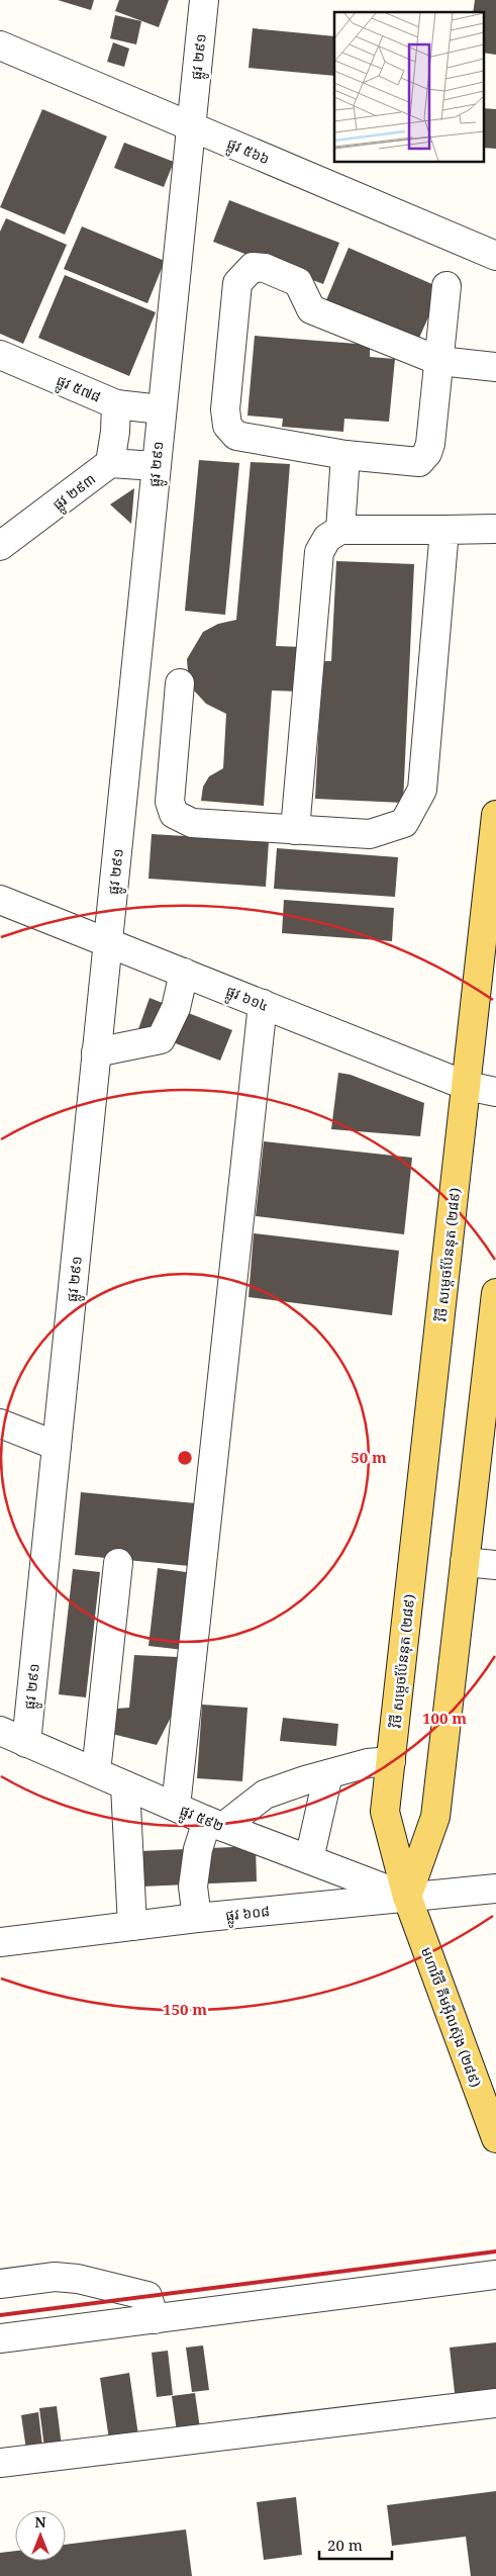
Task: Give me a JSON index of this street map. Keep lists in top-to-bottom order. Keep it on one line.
{"streets":{"main road":["វិថី សម្តេចប៉ែននុត (២៨៩)","មហាវិថី គីមអ៊ីលស៊ុង (២៨៩)"],"street":["ផ្លូវ ២៩១","ផ្លូវ ៥៦៦","ផ្លូវ ៥៧៨","ផ្លូវ ២៩៣","ផ្លូវ ៦១៤","ផ្លូវ ៥៩២","ផ្លូវ ៦០៨"]},"crossings":[["ផ្លូវ ២៩១","ផ្លូវ ៥៦៦"],["ផ្លូវ ២៩១","ផ្លូវ ៥៧៨"],["ផ្លូវ ២៩១","ផ្លូវ ៦១៤"],["ផ្លូវ ២៩១","ផ្លូវ ៥៩២"],["ផ្លូវ ៦១៤","វិថី សម្តេចប៉ែននុត (២៨៩)"],["វិថី សម្តេចប៉ែននុត (២៨៩)","ផ្លូវ ៥៩២"],["វិថី សម្តេចប៉ែននុត (២៨៩)","ផ្លូវ ៦០៨"],["វិថី សម្តេចប៉ែននុត (២៨៩)","មហាវិថី គីមអ៊ីលស៊ុង (២៨៩)"],["ផ្លូវ ៥៩២","ផ្លូវ ៦០៨"],["ផ្លូវ ៥៩២","មហាវិថី គីមអ៊ីលស៊ុង (២៨៩)"],["ផ្លូវ ៦០៨","មហាវិថី គីមអ៊ីលស៊ុង (២៨៩)"]],"scale_bar":"20 m","north":"top","rings":["50 m","100 m","150 m"]}
